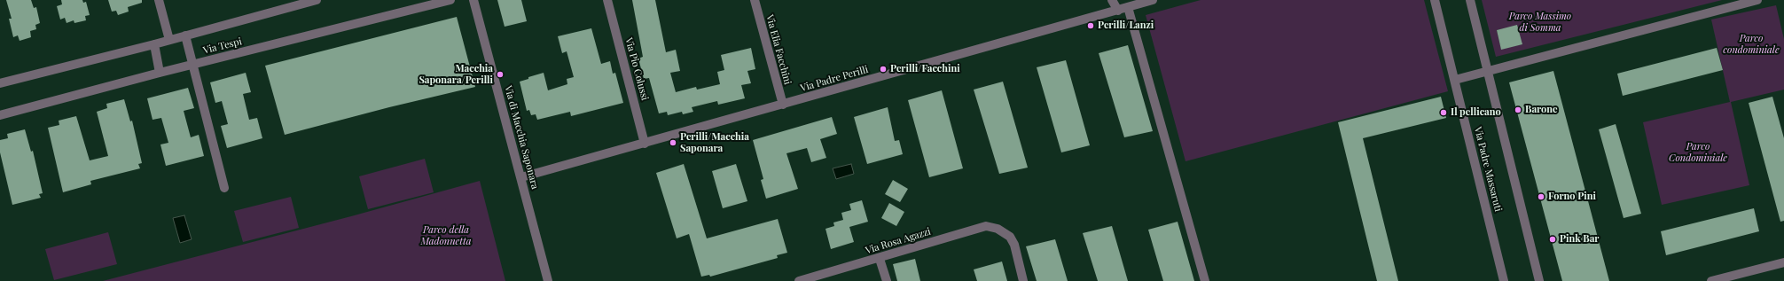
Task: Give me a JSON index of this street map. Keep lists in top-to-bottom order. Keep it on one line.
{"streets":{"street":["Via Tespi","Via Elia Facchini","Via Pio Colussi","Via Padre Perilli","Via di Macchia Saponara","Via Padre Massaruti","Via Rosa Agazzi"]},"crossings":[["Via Elia Facchini","Via Padre Perilli"],["Via Pio Colussi","Via Padre Perilli"],["Via Padre Perilli","Via di Macchia Saponara"]],"parks":["Parco Massimo di Somma","Parco condominiale","Parco Condominiale","Parco della Madonnetta"],"places":["Perilli/Lanzi","Perilli/Facchini","Macchia Saponara/Perilli","Barone","Il pellicano","Perilli/Macchia Saponara","Forno Pini","Pink Bar"]}
